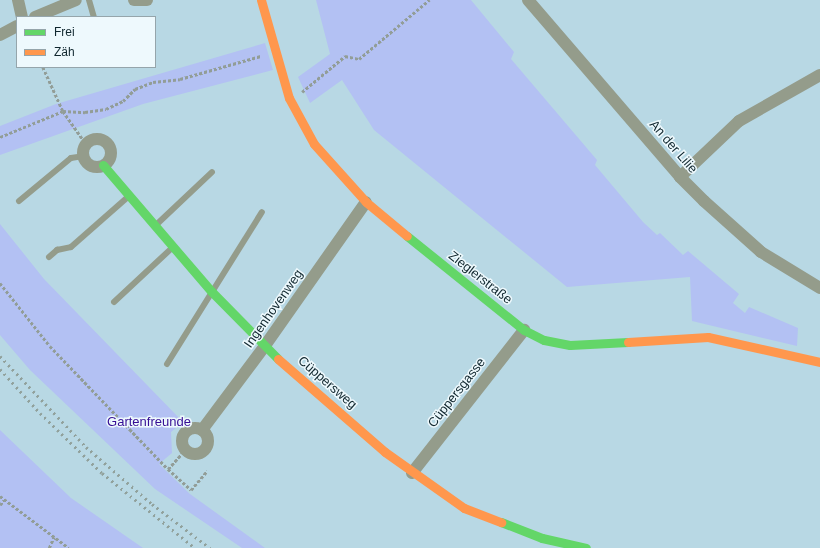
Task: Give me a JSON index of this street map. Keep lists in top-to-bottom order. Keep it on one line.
{"streets":{"street":["An der Lilie","Zieglerstraße","Ingenhovenweg","Cüppersweg","Cüppersgasse"]},"crossings":[["Zieglerstraße","Ingenhovenweg"],["Zieglerstraße","Cüppersgasse"],["Ingenhovenweg","Cüppersweg"],["Cüppersweg","Cüppersgasse"]],"parks":["Gartenfreunde"],"legend":["Frei","Zäh"]}
